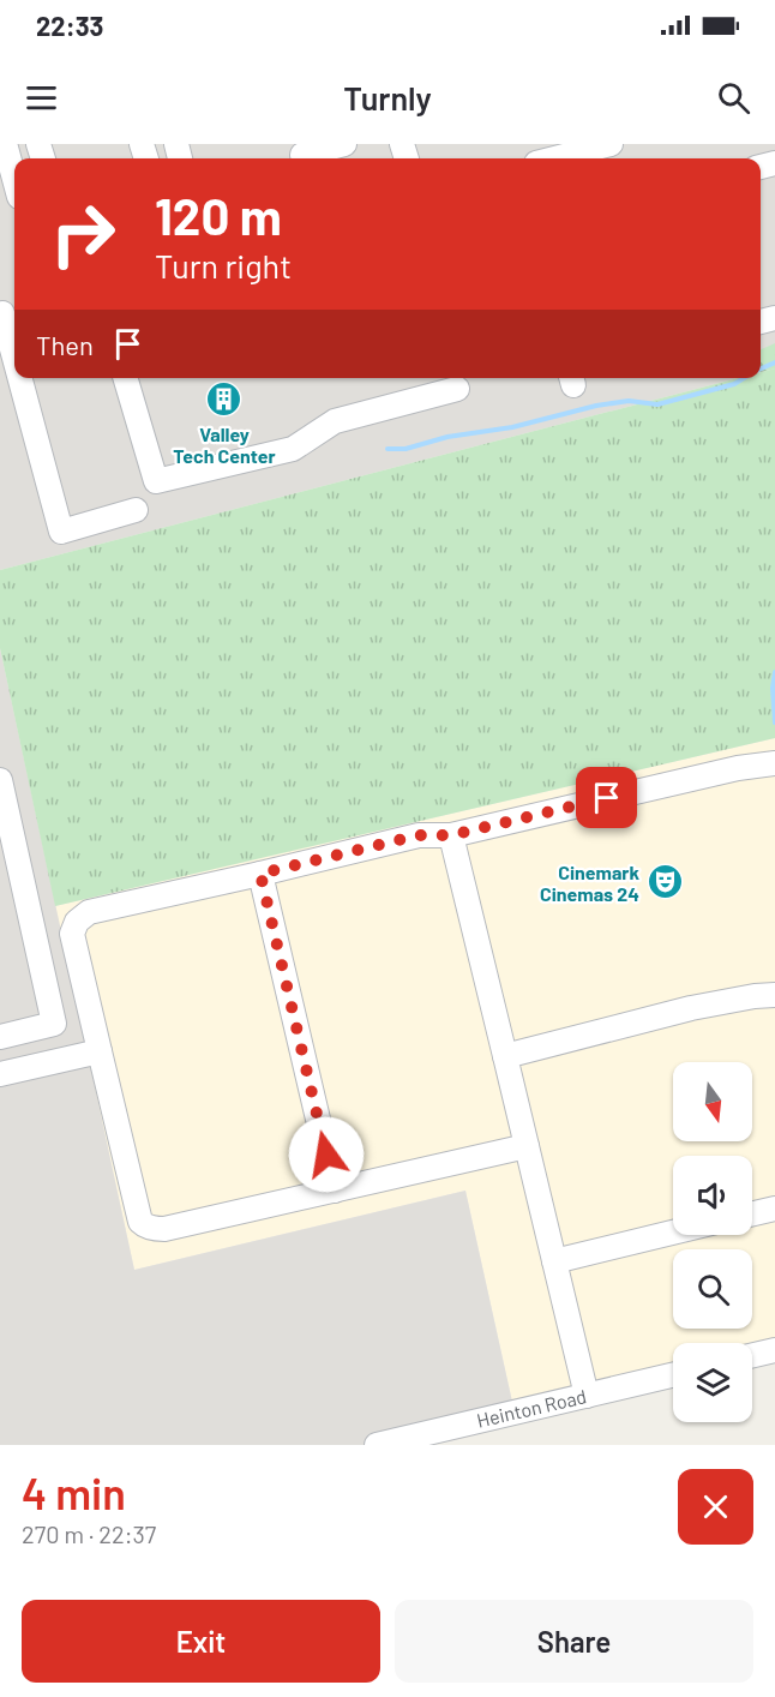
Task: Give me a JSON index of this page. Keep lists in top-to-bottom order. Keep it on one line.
{"streets":{"street":["Heinton Road"]},"places":{"building":["Valley Tech Center"],"theatre":["Cinemark Cinemas 24"]},"north":"bottom","page":{"status":"22:33","header":"Turnly","turn":["120 m","Turn right"],"then":"Then","heading":["4 min","270 m · 22:37"],"buttons":["Exit","Share"]}}
